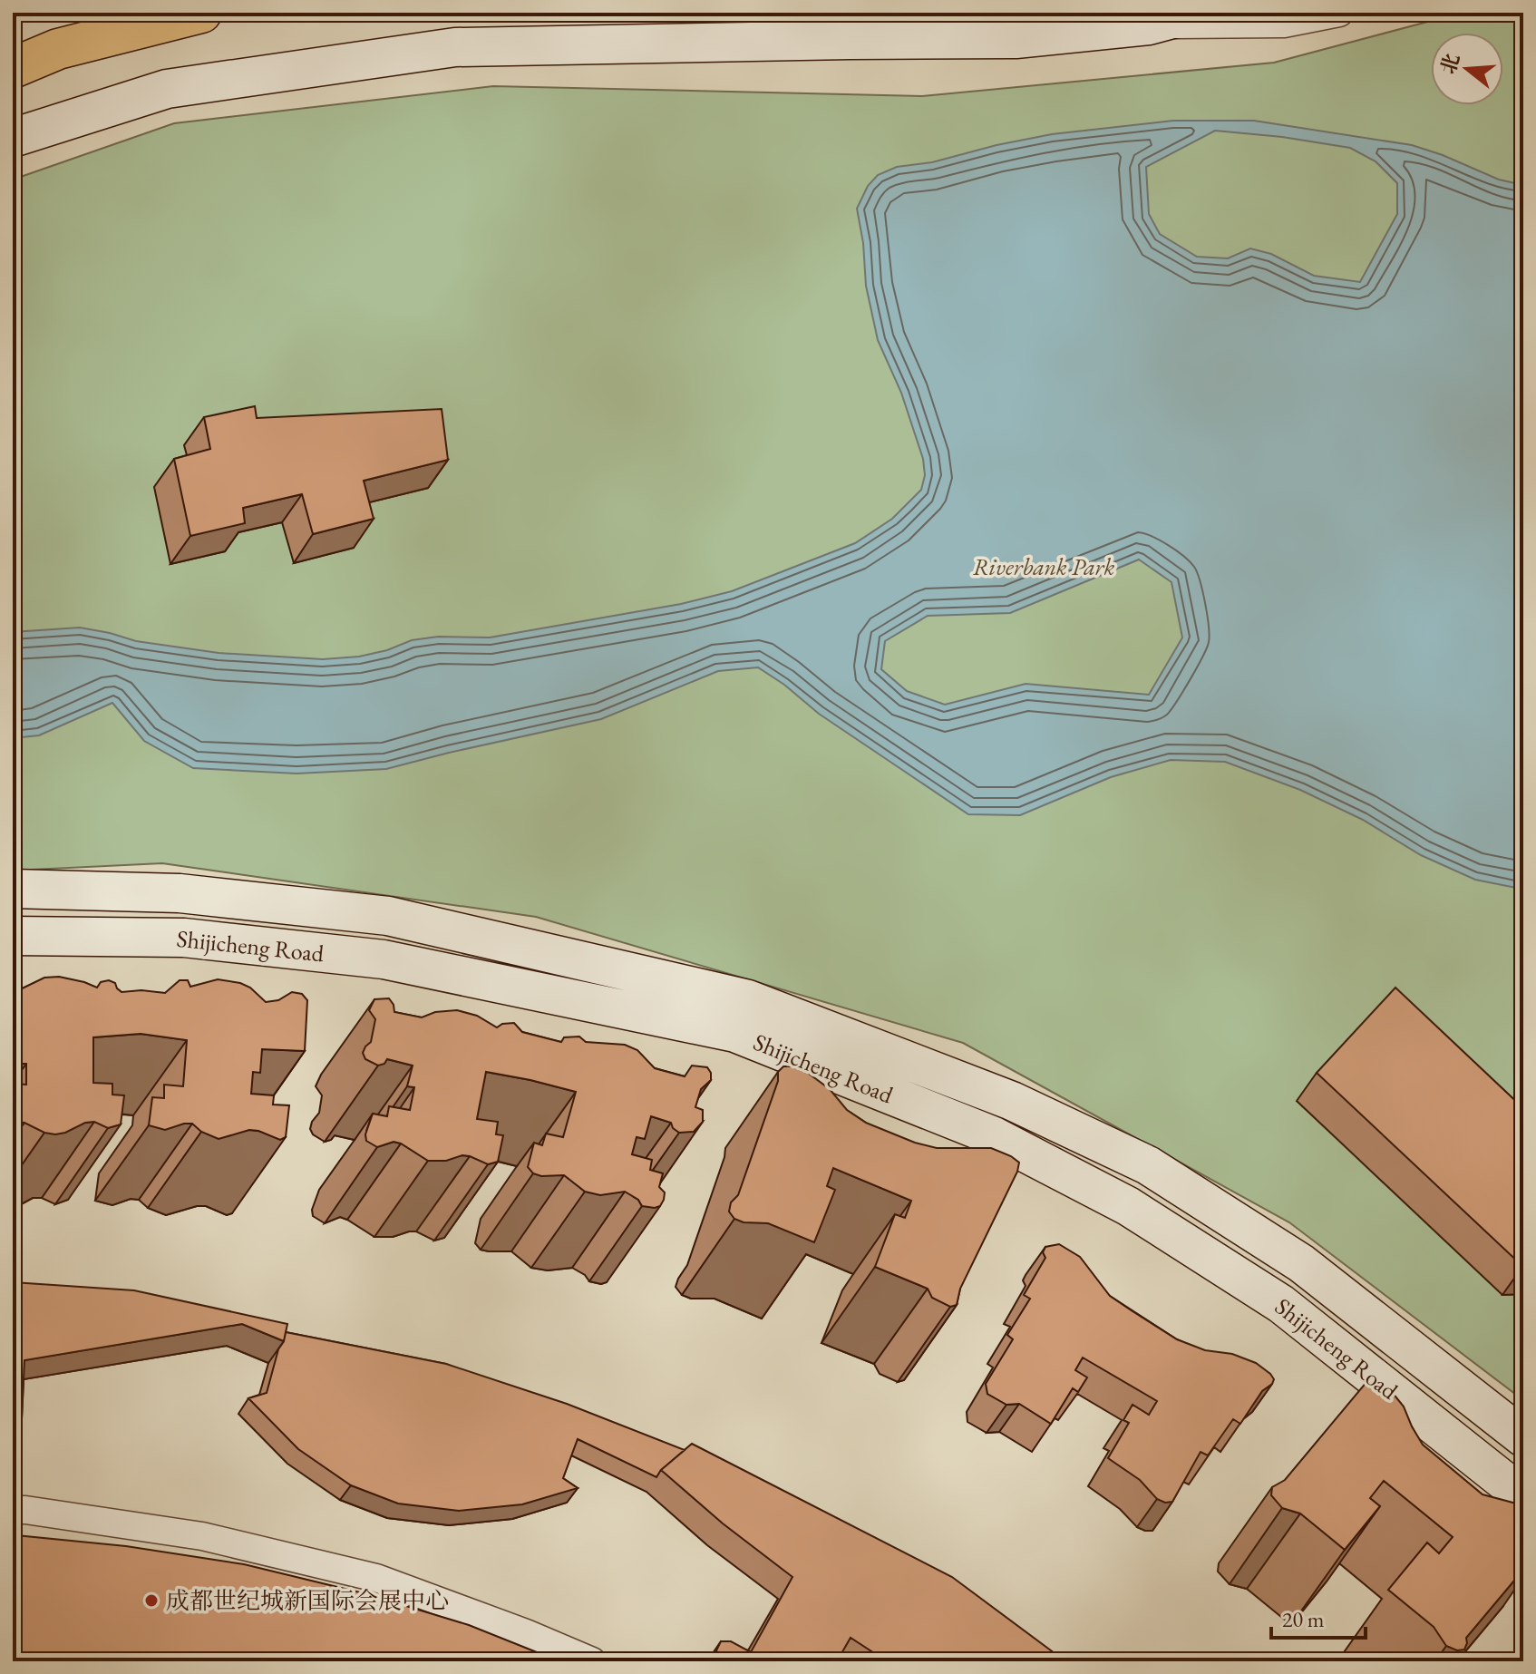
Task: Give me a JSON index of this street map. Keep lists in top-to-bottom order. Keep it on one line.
{"streets":{"main road":["Shijicheng Road"]},"parks":["Riverbank Park"],"places":["成都世纪城新国际会展中心"],"scale_bar":"20 m","north":"left"}
